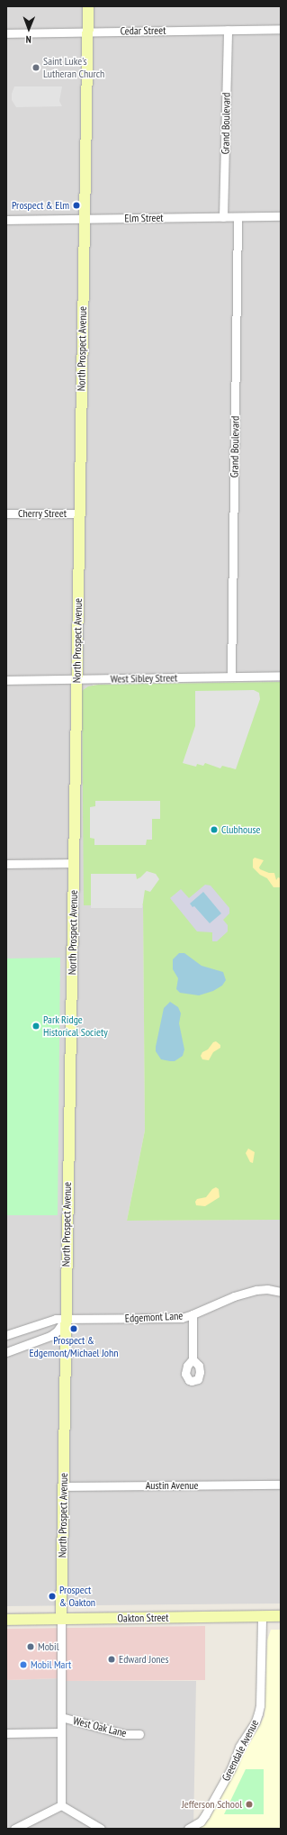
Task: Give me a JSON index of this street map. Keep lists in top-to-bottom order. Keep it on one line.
{"streets":{"street":["Cedar Street","Grand Boulevard","Elm Street","North Prospect Avenue","Cherry Street","West Sibley Street","Edgemont Lane","Austin Avenue","Oakton Street","West Oak Lane","Greendale Avenue"]},"crossings":[["Cedar Street","Grand Boulevard"],["Cedar Street","North Prospect Avenue"],["Grand Boulevard","Elm Street"],["Grand Boulevard","West Sibley Street"],["Elm Street","North Prospect Avenue"],["North Prospect Avenue","Cherry Street"],["North Prospect Avenue","West Sibley Street"],["North Prospect Avenue","Edgemont Lane"],["North Prospect Avenue","Austin Avenue"],["North Prospect Avenue","Oakton Street"],["North Prospect Avenue","West Oak Lane"],["Oakton Street","Greendale Avenue"]],"places":["Saint Luke's Lutheran Church","Prospect & Elm","Clubhouse","Park Ridge Historical Society","Prospect & Edgemont/Michael John","Prospect & Oakton","Mobil","Edward Jones","Mobil Mart","Jefferson School"],"north":"bottom"}
